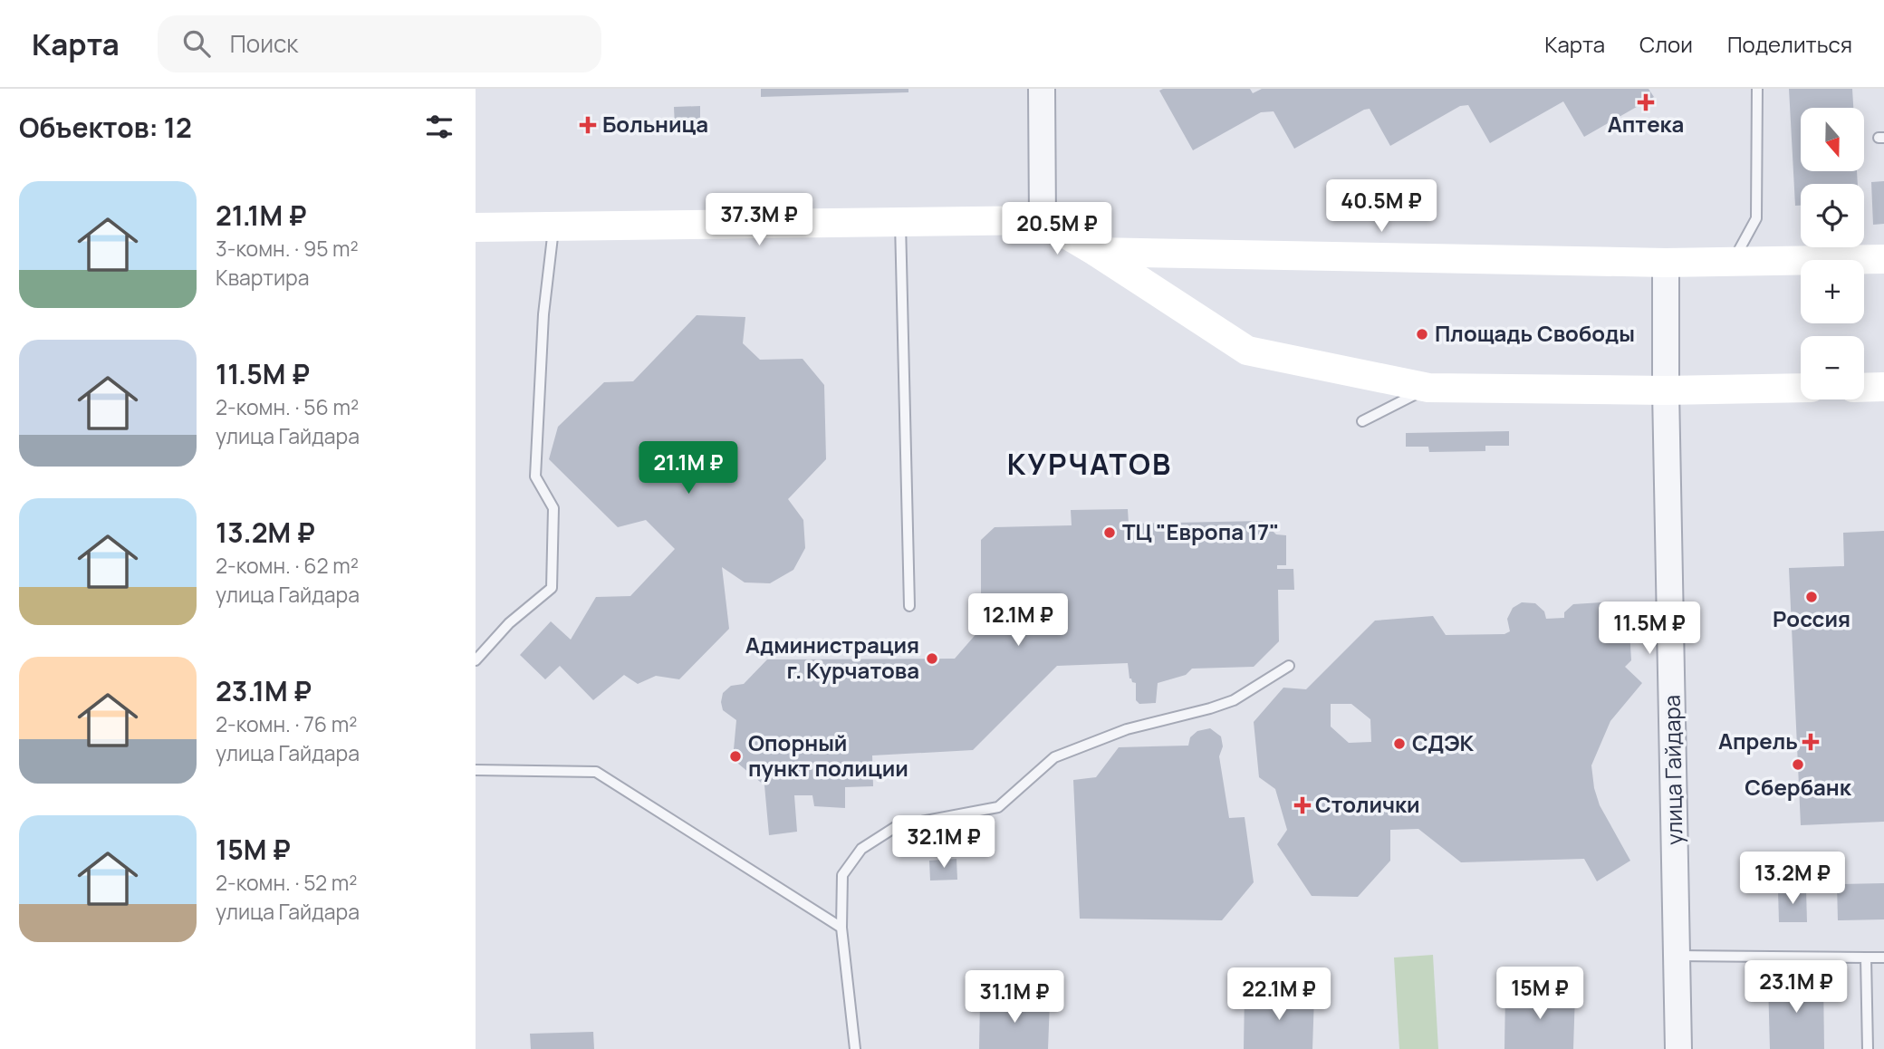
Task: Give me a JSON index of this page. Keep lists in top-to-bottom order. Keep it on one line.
{"streets":{"street":["улица Гайдара"]},"districts":["КУРЧАТОВ"],"places":{"health":["Аптека","Больница","Апрель","Столички"],"other":["Площадь Свободы","ТЦ \"Европа 17\"","Россия","Администрация г. Курчатова","СДЭК","Опорный пункт полиции","Сбербанк"]},"north":"bottom","page":{"header":"Карта","search":"Поиск","nav":["Карта","Слои","Поделиться"],"heading":"Объектов: 12","map_buttons":["+","−"],"list":[{"name":"21.1M ₽","note":"3-комн. · 95 m² · Квартира"},{"name":"11.5M ₽","note":"2-комн. · 56 m² · улица Гайдара"},{"name":"13.2M ₽","note":"2-комн. · 62 m² · улица Гайдара"},{"name":"23.1M ₽","note":"2-комн. · 76 m² · улица Гайдара"},{"name":"15M ₽","note":"2-комн. · 52 m² · улица Гайдара"}],"price":["40.5M ₽","37.3M ₽","20.5M ₽","21.1M ₽","12.1M ₽","11.5M ₽","32.1M ₽","13.2M ₽","23.1M ₽","15M ₽","22.1M ₽","31.1M ₽"]}}
